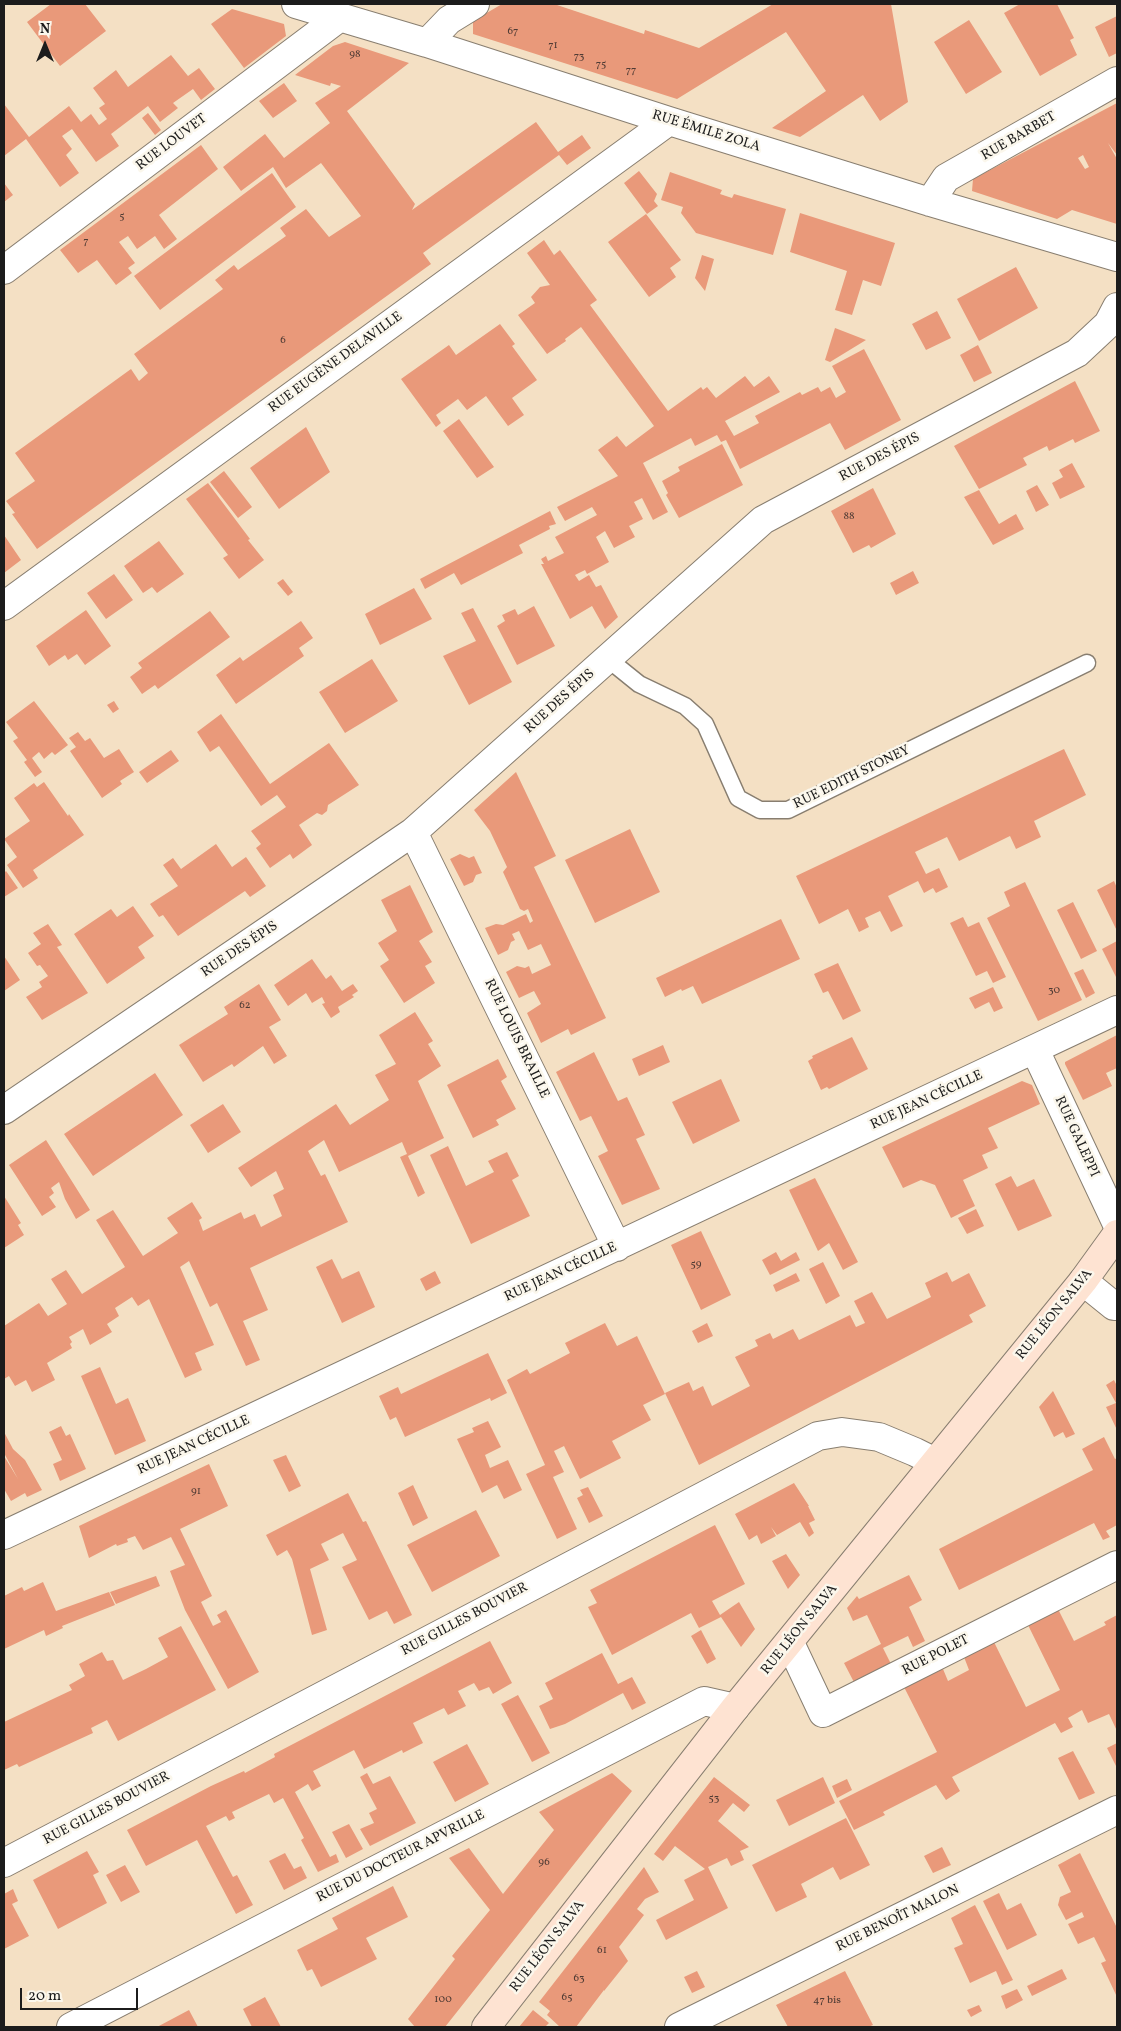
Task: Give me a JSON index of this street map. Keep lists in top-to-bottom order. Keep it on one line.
{"streets":{"street":["RUE ÉMILE ZOLA","RUE BARBET","RUE LOUVET","RUE EUGÈNE DELAVILLE","RUE DES ÉPIS","RUE LOUIS BRAILLE","RUE JEAN CÉCILLE","RUE GALEPPI","RUE LÉON SALVA","RUE GILLES BOUVIER","RUE POLET","RUE DU DOCTEUR APVRILLE","RUE BENOÎT MALON"],"lane":["RUE EDITH STONEY"]},"crossings":[["RUE ÉMILE ZOLA","RUE BARBET"],["RUE ÉMILE ZOLA","RUE LOUVET"],["RUE ÉMILE ZOLA","RUE EUGÈNE DELAVILLE"],["RUE DES ÉPIS","RUE EDITH STONEY"],["RUE DES ÉPIS","RUE LOUIS BRAILLE"],["RUE LOUIS BRAILLE","RUE JEAN CÉCILLE"],["RUE JEAN CÉCILLE","RUE GALEPPI"],["RUE LÉON SALVA","RUE GILLES BOUVIER"],["RUE LÉON SALVA","RUE POLET"],["RUE LÉON SALVA","RUE DU DOCTEUR APVRILLE"]],"house_numbers":["67","71","98","73","75","77","5","7","6","88","30","62","59","91","53","96","61","63","65","100","47 bis"],"scale_bar":"20 m","north":"top"}
